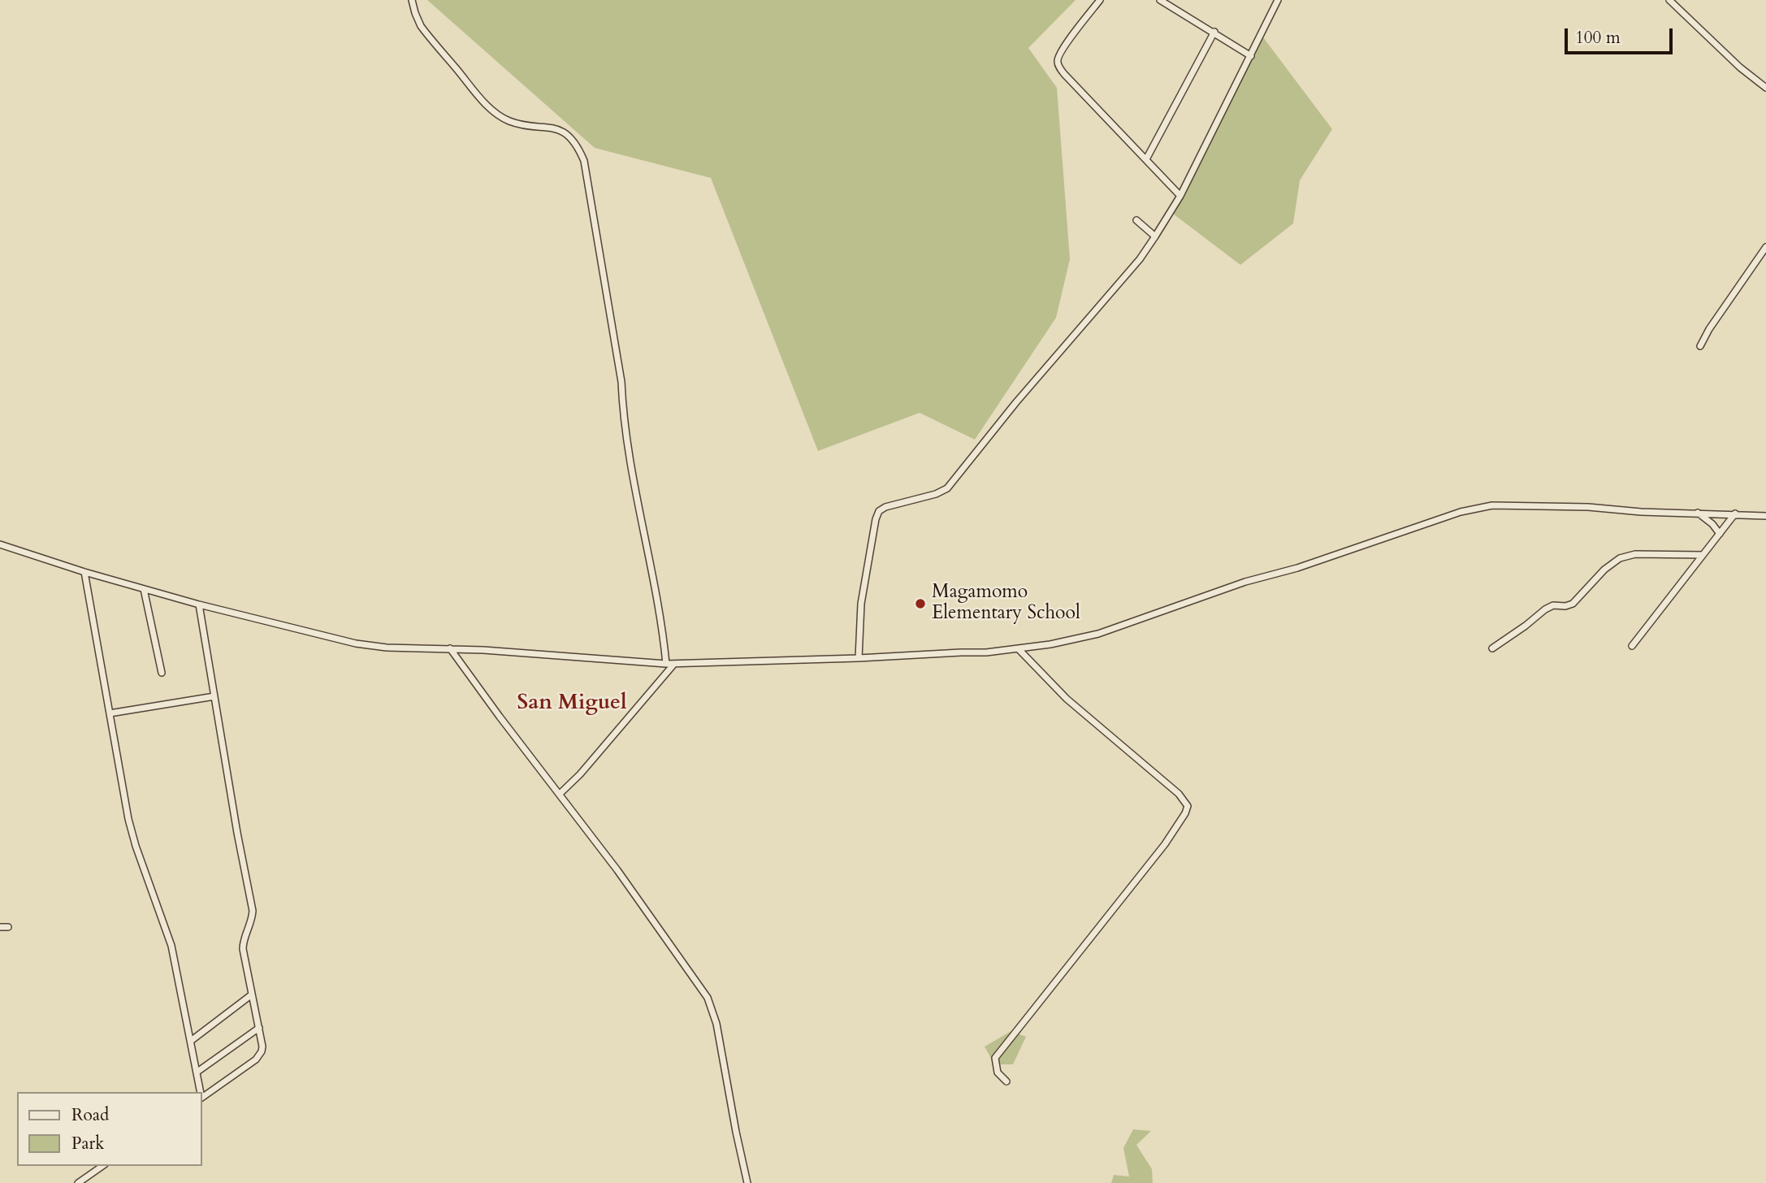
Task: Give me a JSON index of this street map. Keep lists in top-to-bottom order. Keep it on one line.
{"districts":["San Miguel"],"places":["Magamomo Elementary School"],"legend":["Road","Park"],"scale_bar":"100 m"}
